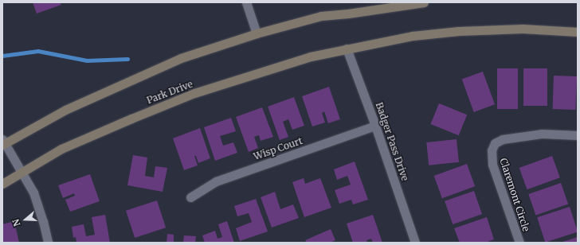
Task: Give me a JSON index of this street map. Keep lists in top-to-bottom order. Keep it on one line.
{"streets":{"main road":["Park Drive"],"street":["Badger Pass Drive","Wisp Court","Claremont Circle"]},"crossings":[["Park Drive","Badger Pass Drive"],["Badger Pass Drive","Wisp Court"]],"north":"left"}
